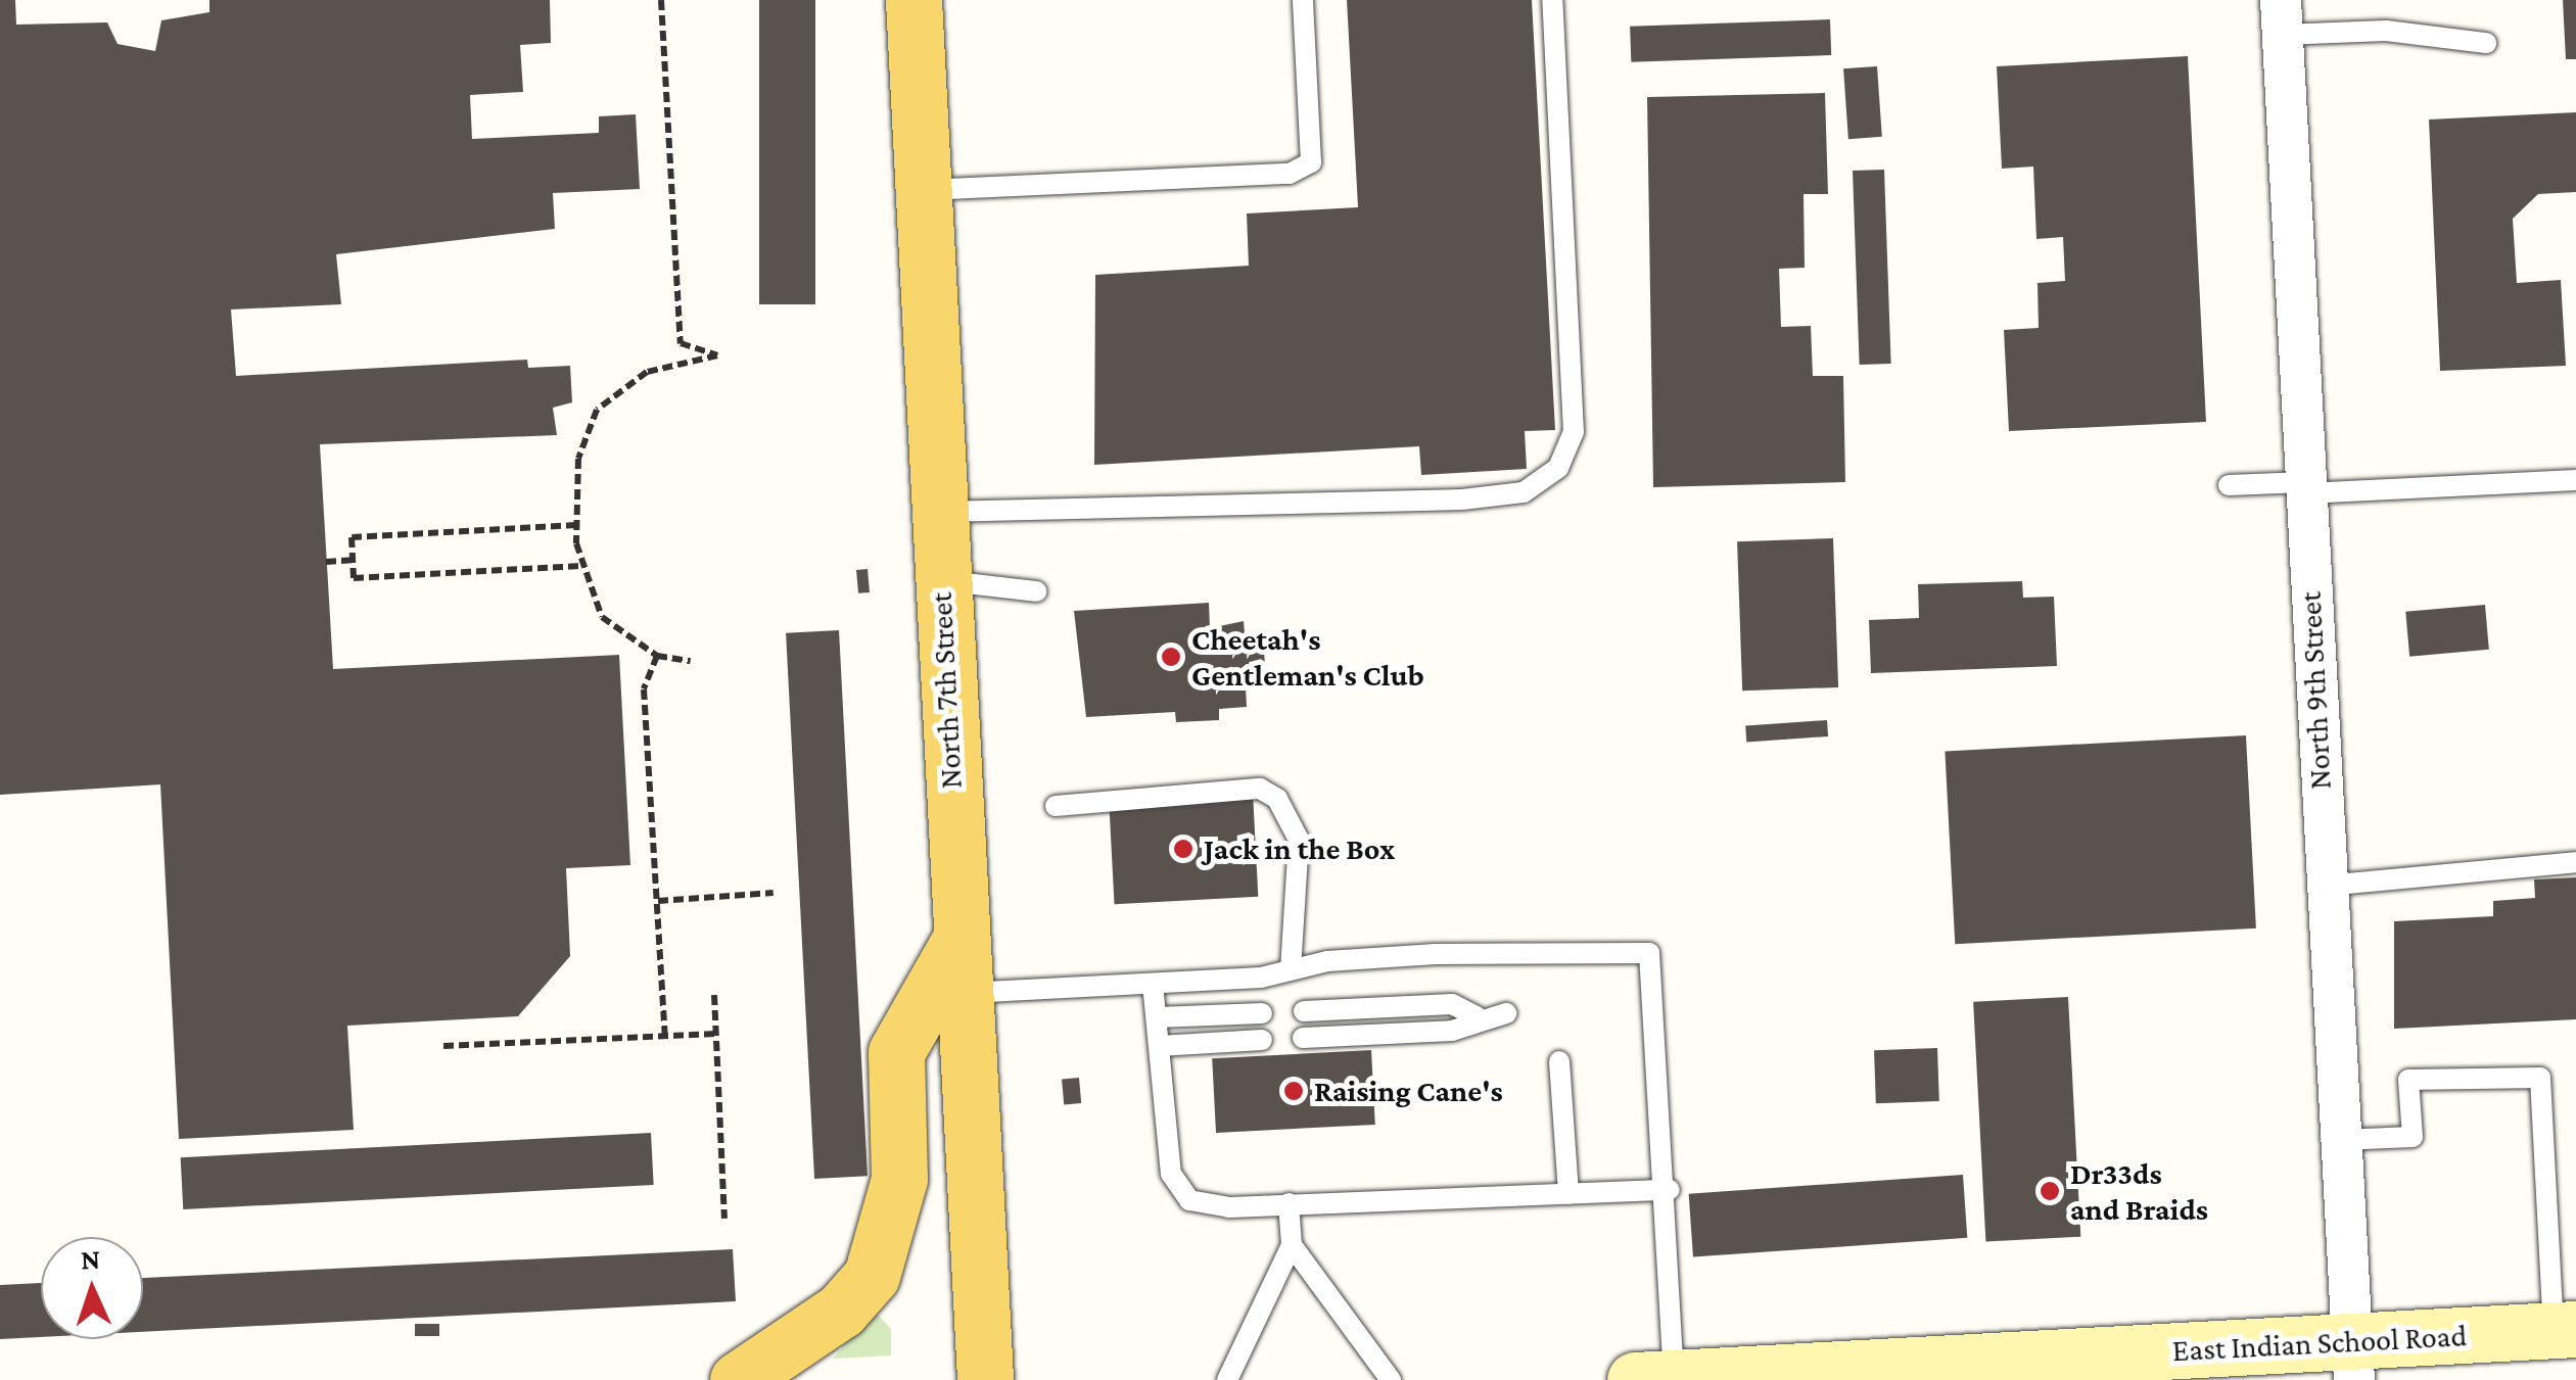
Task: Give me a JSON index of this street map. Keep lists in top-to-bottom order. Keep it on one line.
{"streets":{"main road":["North 7th Street","East Indian School Road"],"street":["North 9th Street"]},"crossings":[["North 9th Street","East Indian School Road"]],"places":["Cheetah's Gentleman's Club","Jack in the Box","Raising Cane's","Dr33ds and Braids"],"north":"top"}
